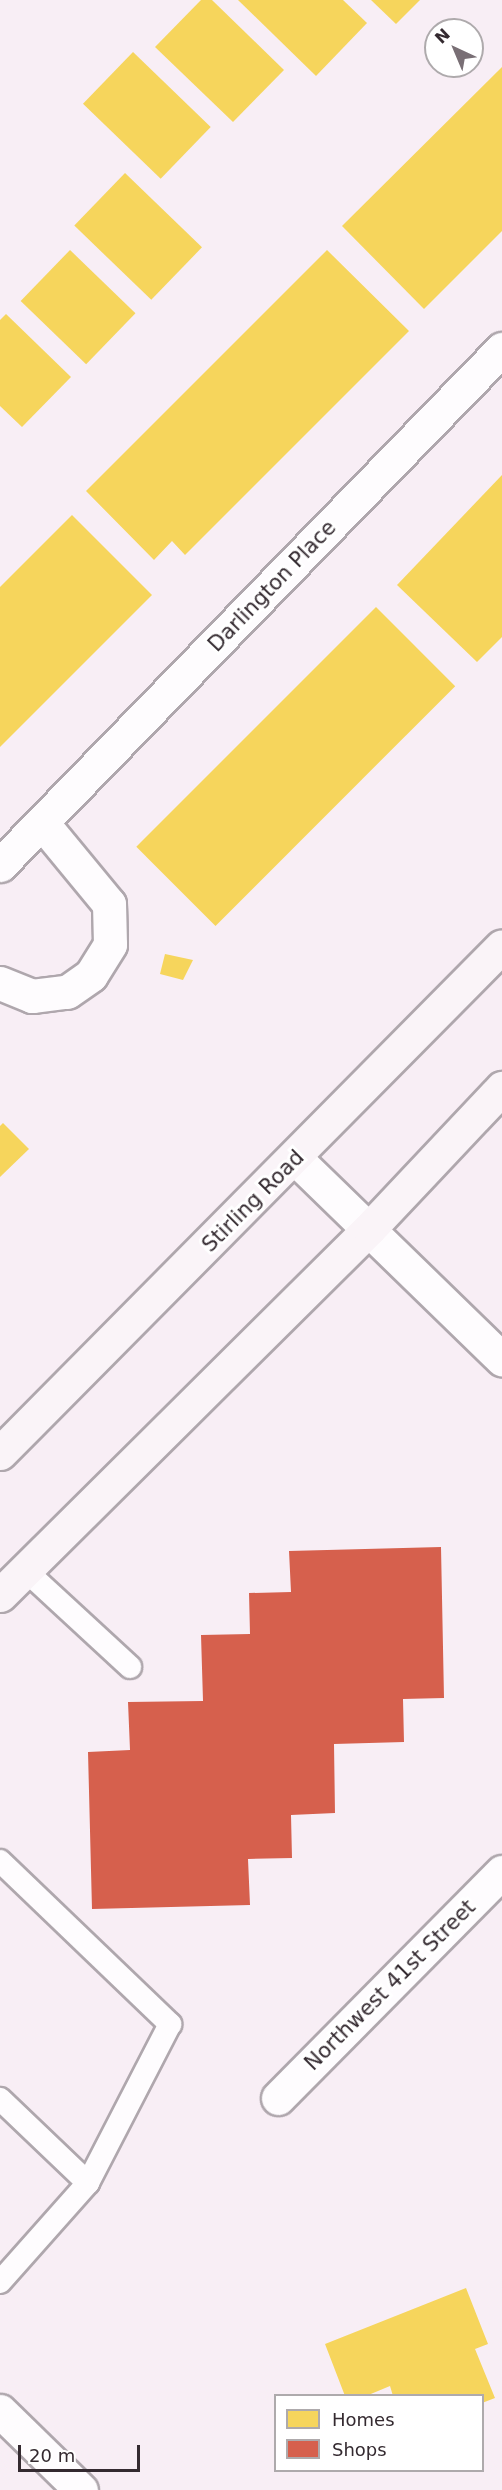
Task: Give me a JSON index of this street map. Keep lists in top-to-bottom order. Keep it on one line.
{"streets":{"main road":["Stirling Road"],"street":["Darlington Place","Northwest 41st Street"]},"legend":["Homes","Shops"],"scale_bar":"20 m","north":"top left"}
